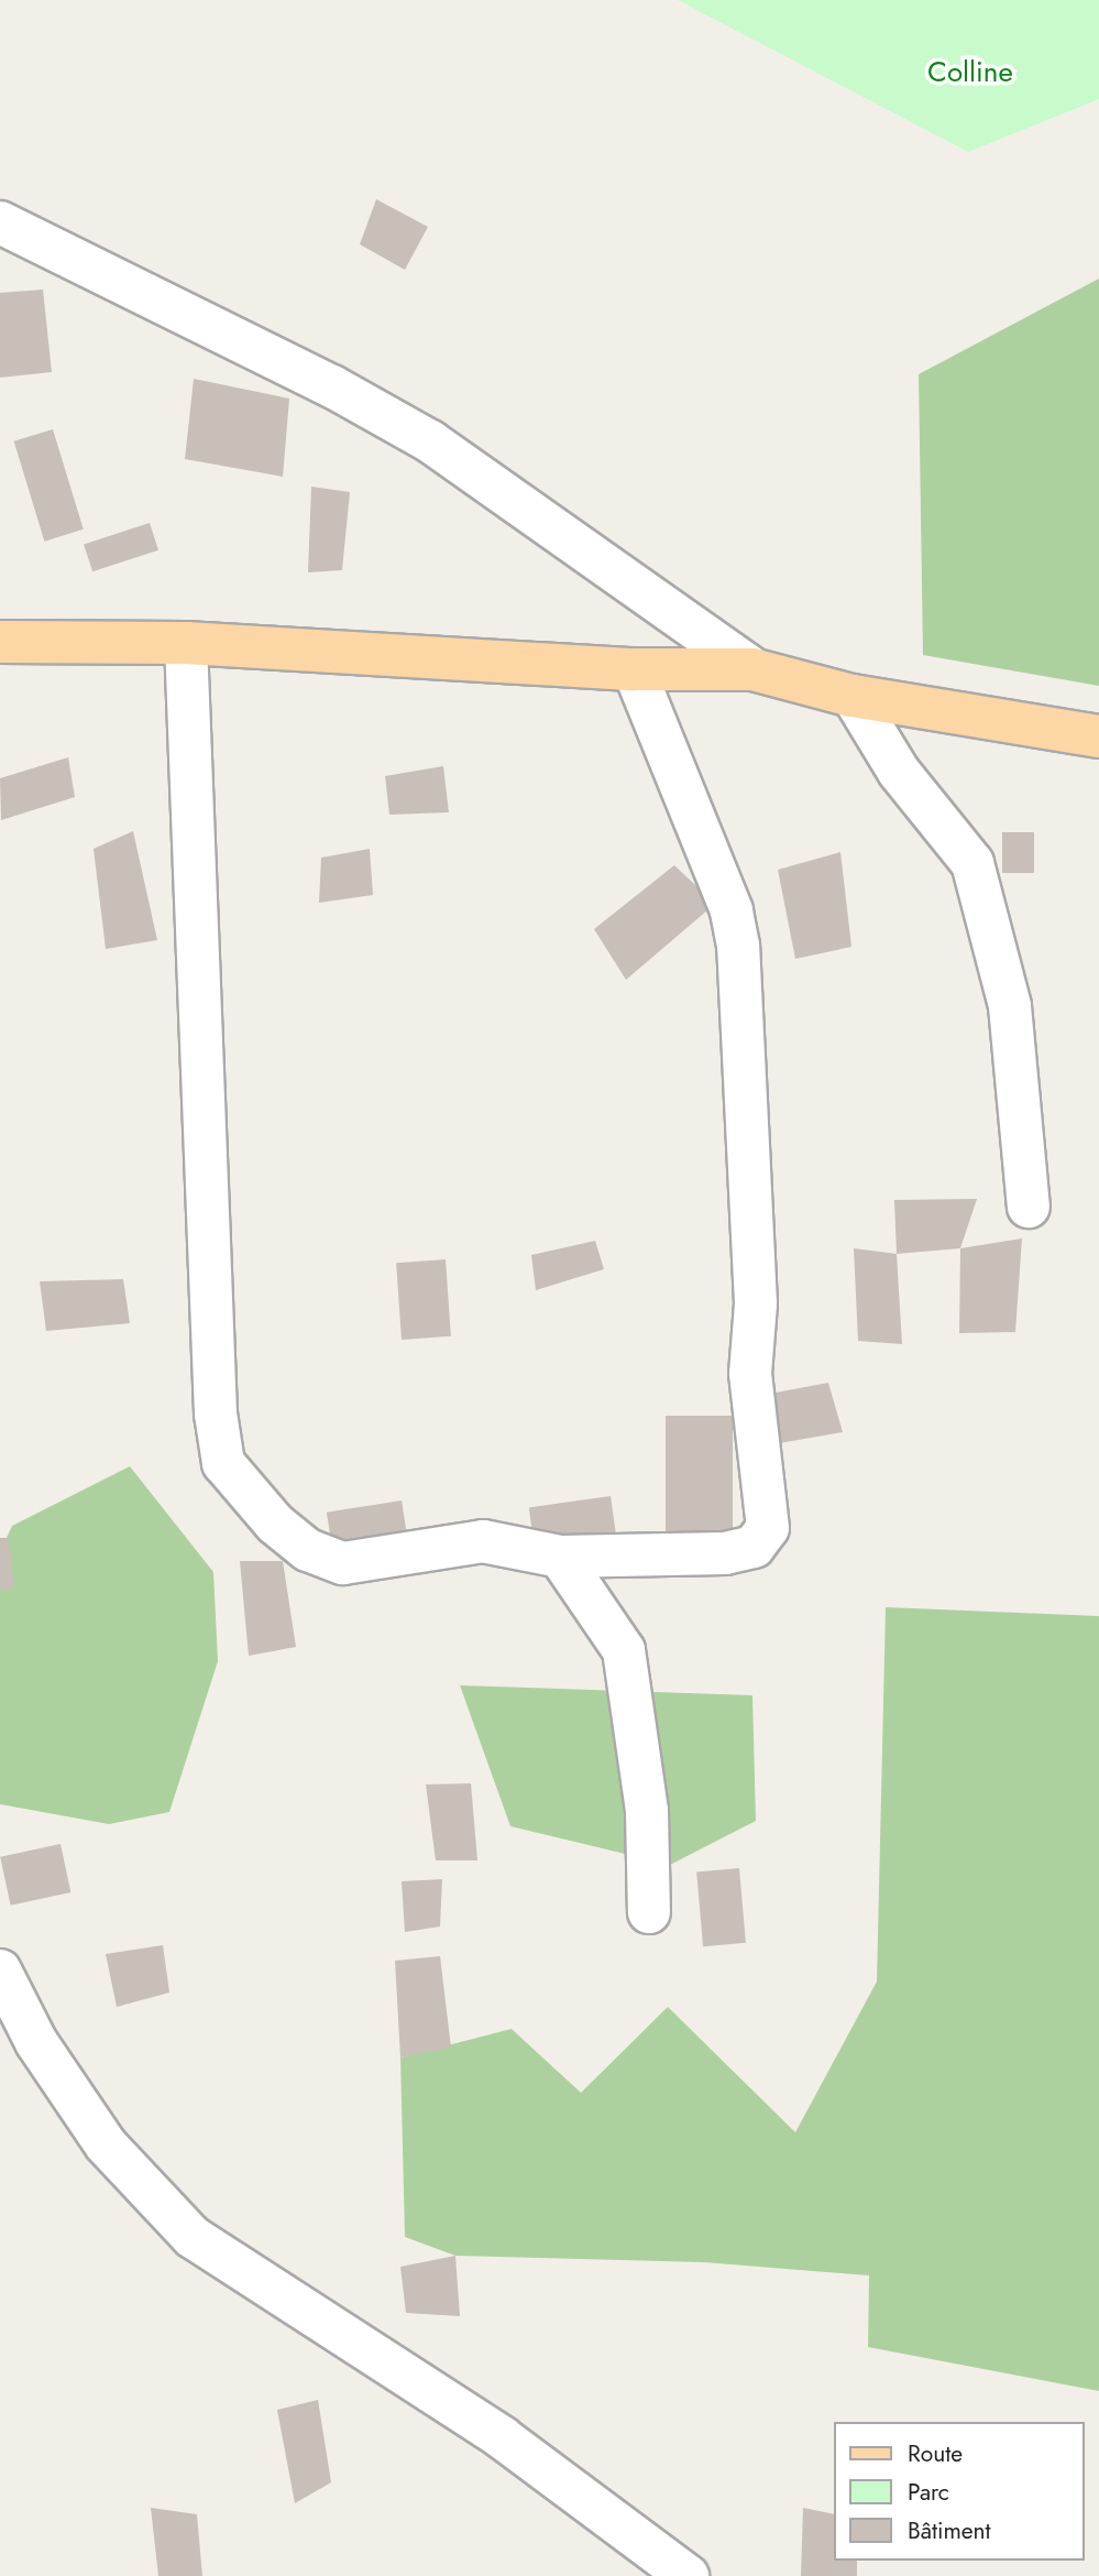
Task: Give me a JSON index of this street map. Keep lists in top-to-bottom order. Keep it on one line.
{"parks":["Colline"],"legend":["Route","Parc","Bâtiment"]}
